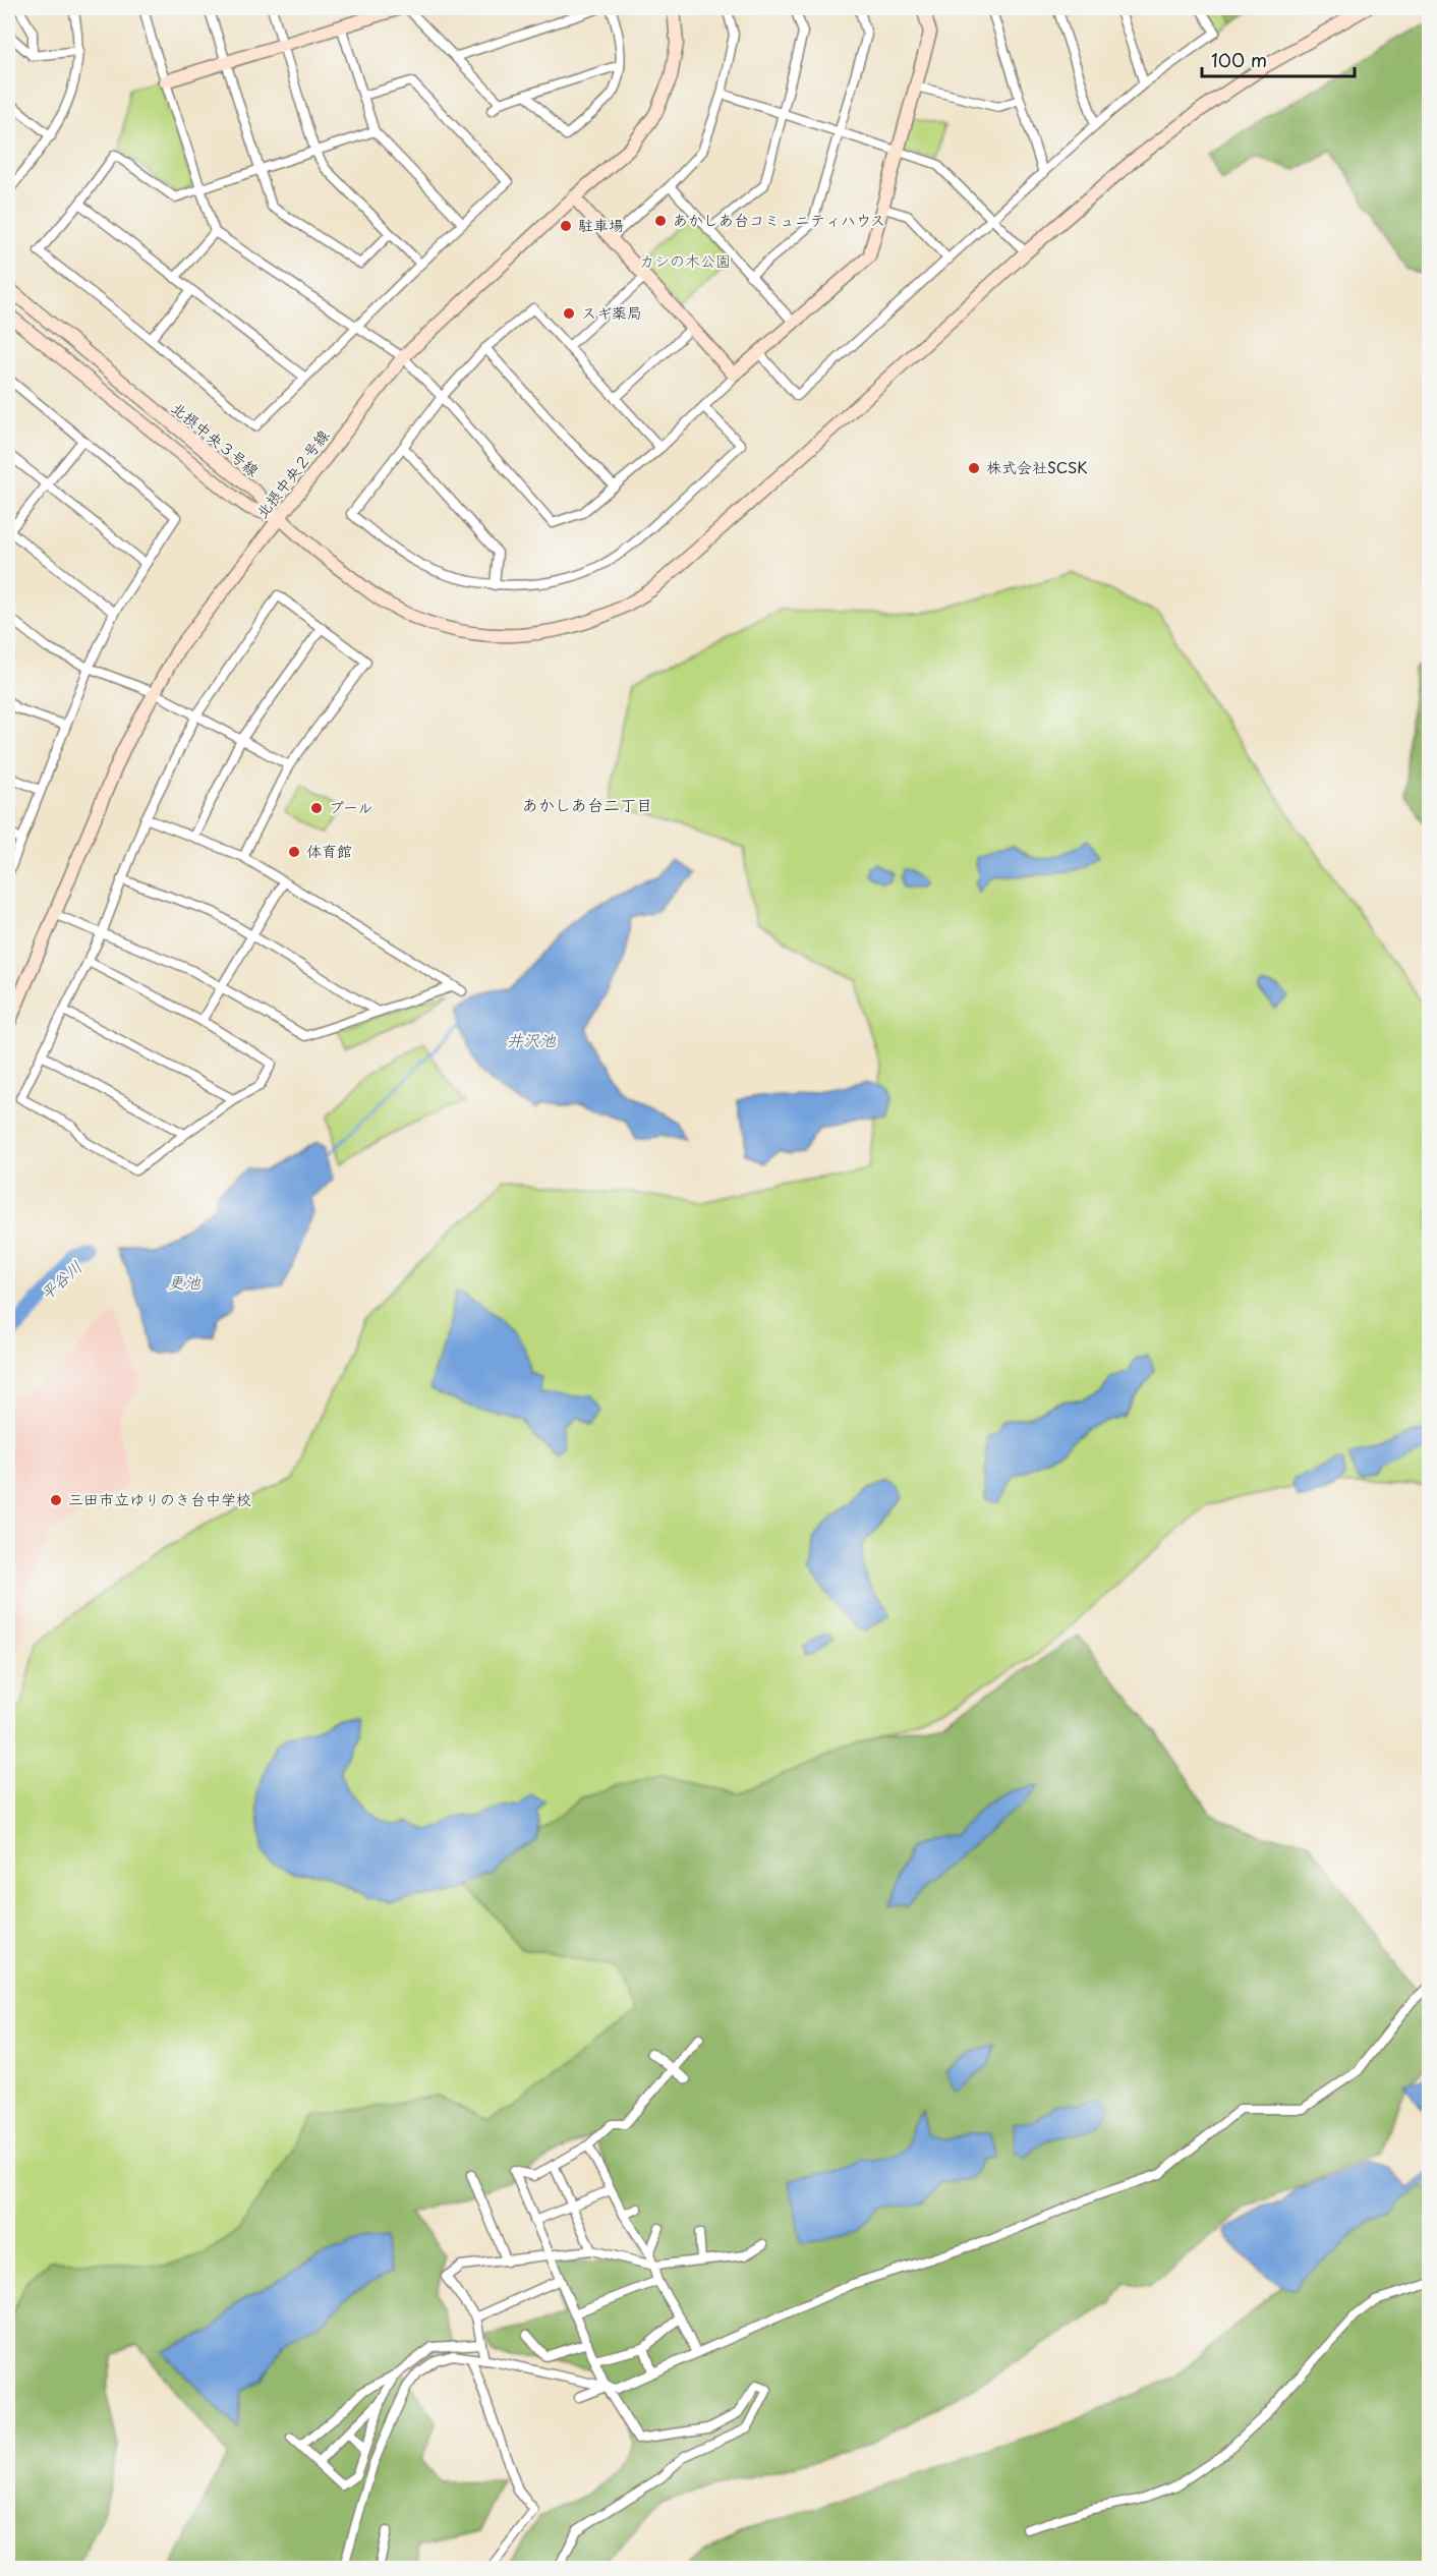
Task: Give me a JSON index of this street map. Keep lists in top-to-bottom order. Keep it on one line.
{"streets":{"street":["北摂中央３号線","北摂中央２号線"]},"crossings":[["北摂中央３号線","北摂中央２号線"]],"districts":["あかしあ台二丁目"],"water":["井沢池","平谷川","更池"],"parks":["カシの木公園"],"places":["あかしあ台コミュニティハウス","駐車場","スギ薬局","株式会社SCSK","プール","体育館","三田市立ゆりのき台中学校"],"scale_bar":"100 m"}
